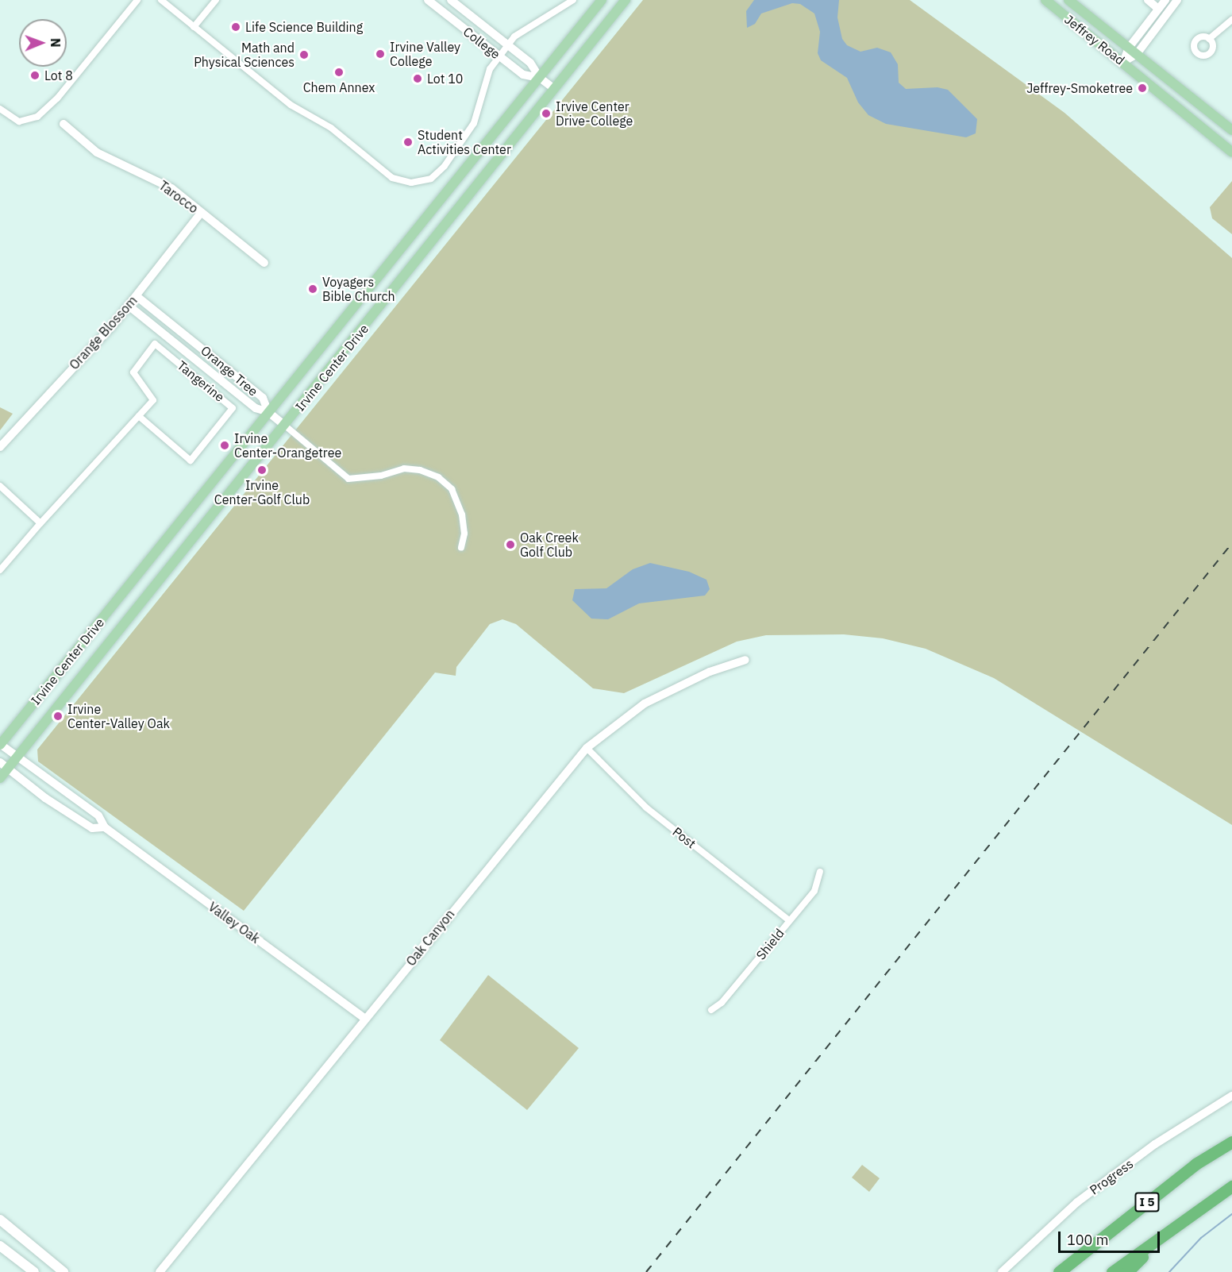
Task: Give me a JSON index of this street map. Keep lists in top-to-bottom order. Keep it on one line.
{"streets":{"highway":["I 5"],"main road":["Jeffrey Road","Irvine Center Drive"],"street":["College","Tarocco","Orange Blossom","Orange Tree","Tangerine","Post","Valley Oak","Oak Canyon","Shield","Progress"]},"crossings":[["College","Irvine Center Drive"],["Tarocco","Orange Blossom"],["Orange Blossom","Orange Tree"],["Irvine Center Drive","Orange Tree"],["Irvine Center Drive","Valley Oak"],["Post","Oak Canyon"],["Post","Shield"],["Valley Oak","Oak Canyon"]],"places":["Life Science Building","Irvine Valley College","Math and Physical Sciences","Chem Annex","Lot 8","Lot 10","Jeffrey-Smoketree","Irvive Center Drive-College","Student Activities Center","Voyagers Bible Church","Irvine Center-Orangetree","Irvine Center-Golf Club","Oak Creek Golf Club","Irvine Center-Valley Oak"],"scale_bar":"100 m","north":"right"}
